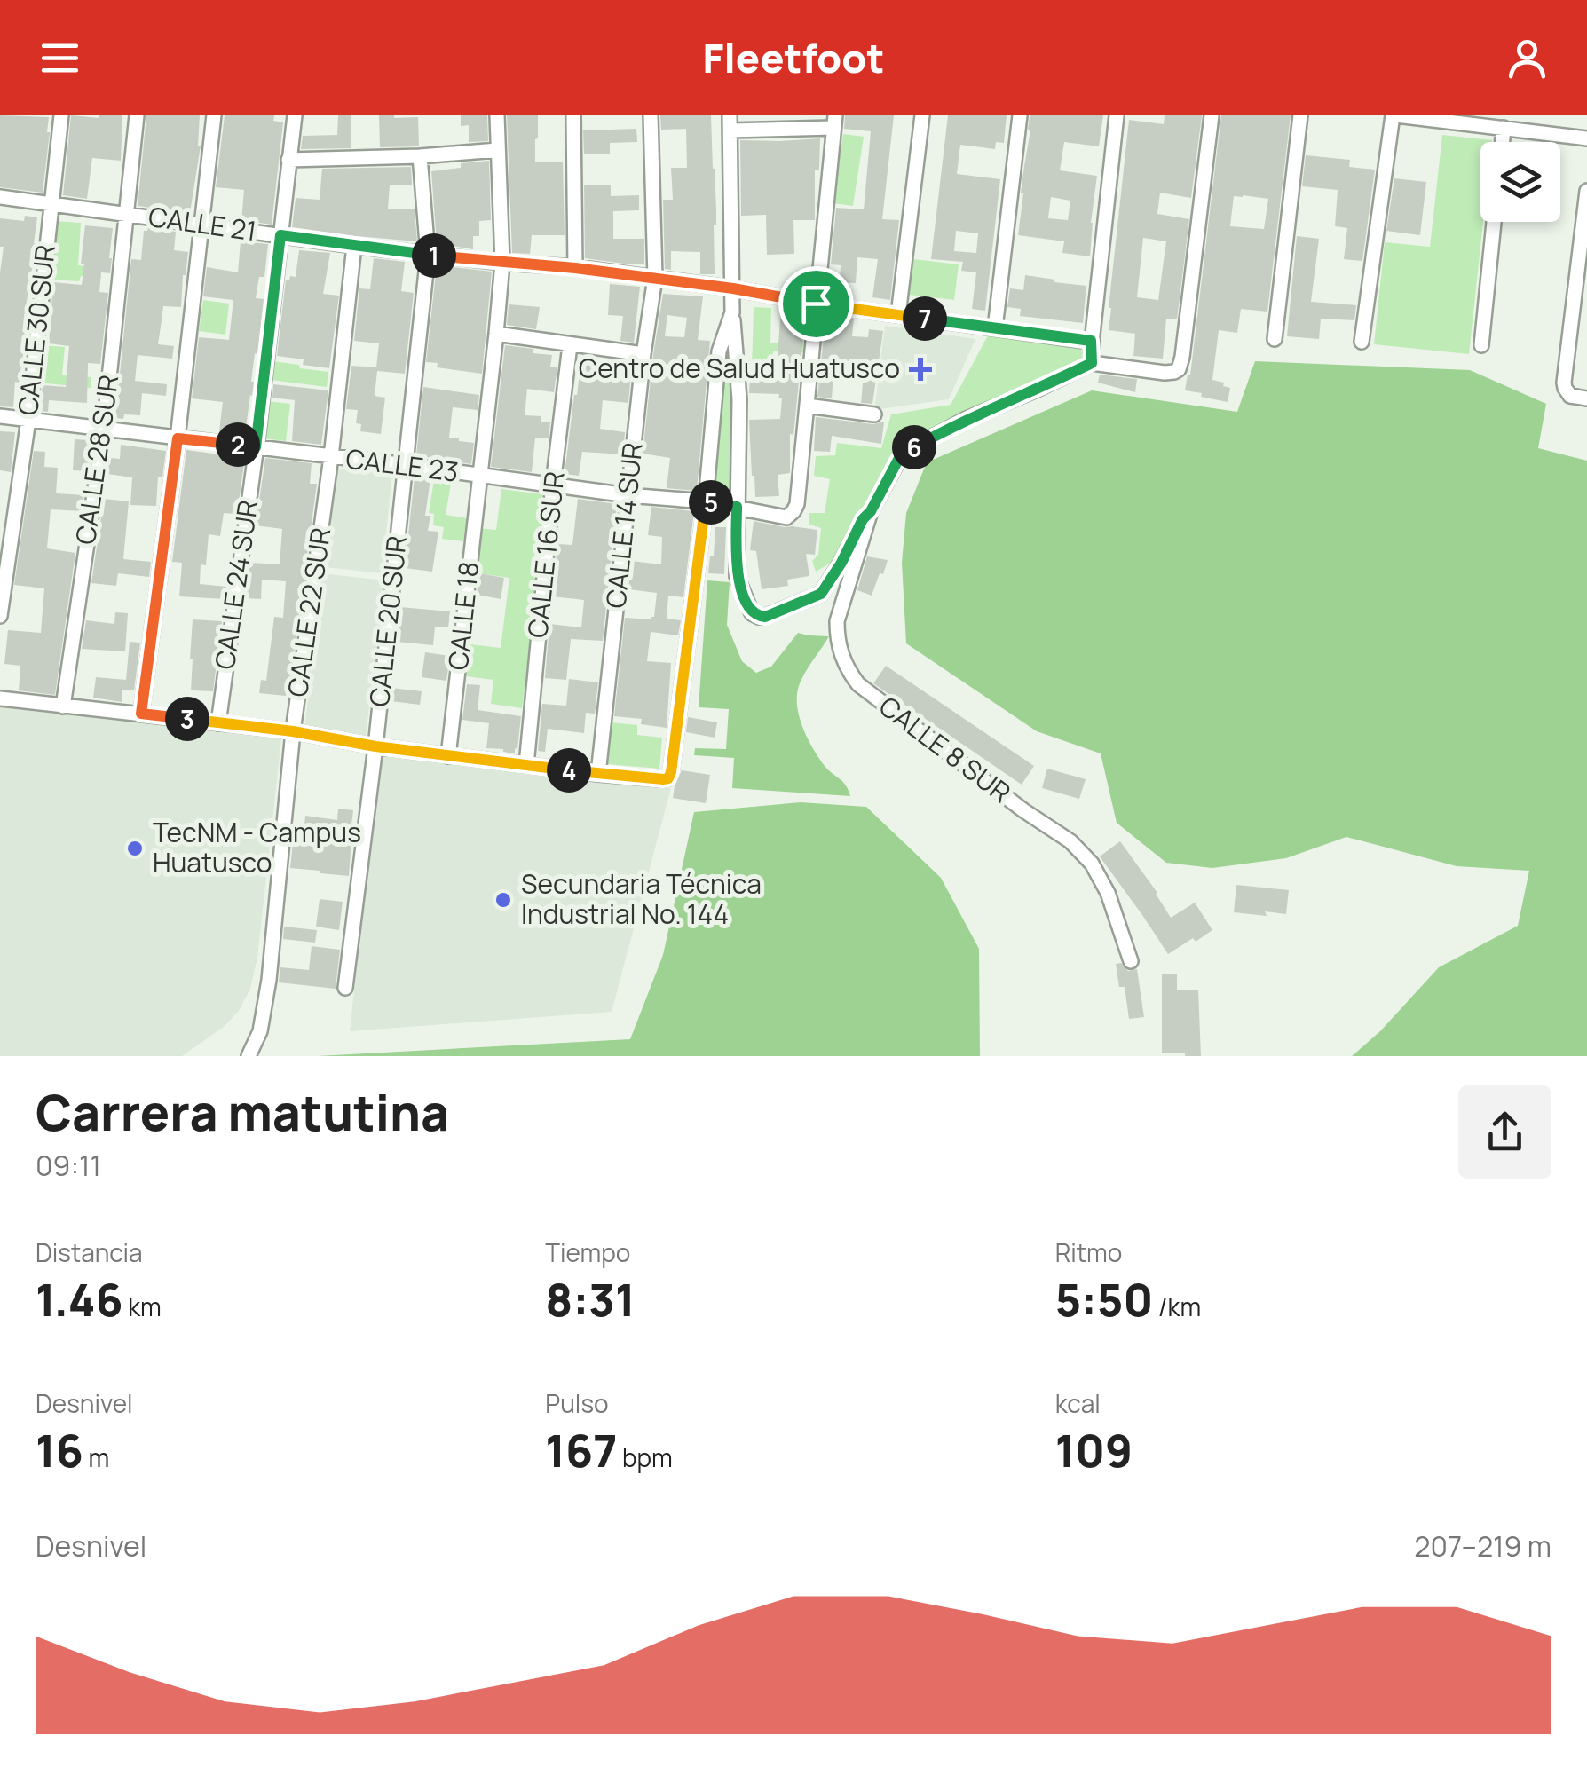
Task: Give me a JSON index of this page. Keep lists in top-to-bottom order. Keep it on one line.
{"streets":{"street":["CALLE 21","CALLE 30 SUR","CALLE 28 SUR","CALLE 23","CALLE 14 SUR","CALLE 16 SUR","CALLE 24 SUR","CALLE 22 SUR","CALLE 18","CALLE 20 SUR","CALLE 8 SUR"]},"crossings":[["CALLE 21","CALLE 30 SUR"],["CALLE 21","CALLE 28 SUR"],["CALLE 21","CALLE 14 SUR"],["CALLE 21","CALLE 24 SUR"],["CALLE 21","CALLE 22 SUR"],["CALLE 21","CALLE 18"],["CALLE 21","CALLE 20 SUR"],["CALLE 30 SUR","CALLE 23"],["CALLE 28 SUR","CALLE 23"],["CALLE 23","CALLE 14 SUR"],["CALLE 23","CALLE 16 SUR"],["CALLE 23","CALLE 24 SUR"],["CALLE 23","CALLE 22 SUR"],["CALLE 23","CALLE 18"],["CALLE 23","CALLE 20 SUR"],["CALLE 23","CALLE 8 SUR"]],"places":{"health":["Centro de Salud Huatusco"],"other":["TecNM - Campus Huatusco","Secundaria Técnica Industrial No. 144"]},"page":{"header":"Fleetfoot","pins":["1","7","2","6","5","3","4"],"heading":["Carrera matutina","09:11"],"stats":[["Distancia","1.46 km"],["Tiempo","8:31"],["Ritmo","5:50 /km"],["Desnivel","16 m"],["Pulso","167 bpm"],["kcal","109"]],"chart":["Desnivel","207–219 m"]}}
